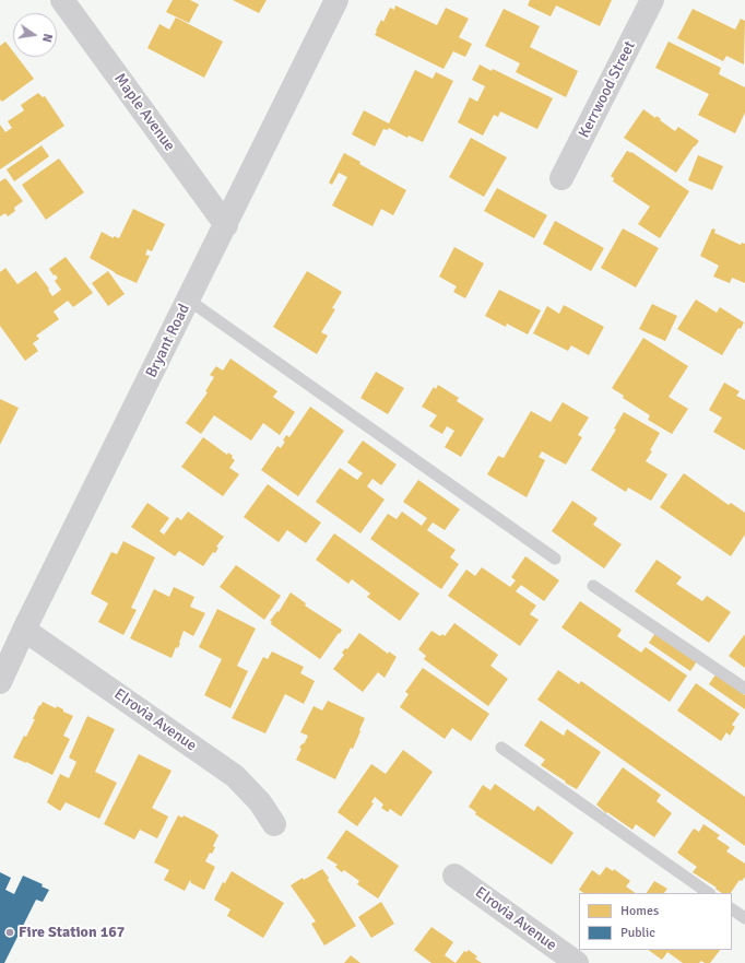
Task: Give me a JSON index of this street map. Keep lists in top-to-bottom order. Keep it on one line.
{"streets":{"street":["Kerrwood Street","Maple Avenue","Bryant Road","Elrovia Avenue"]},"crossings":[["Maple Avenue","Bryant Road"],["Bryant Road","Elrovia Avenue"]],"places":["Fire Station 167"],"legend":["Homes","Public"],"north":"right"}
